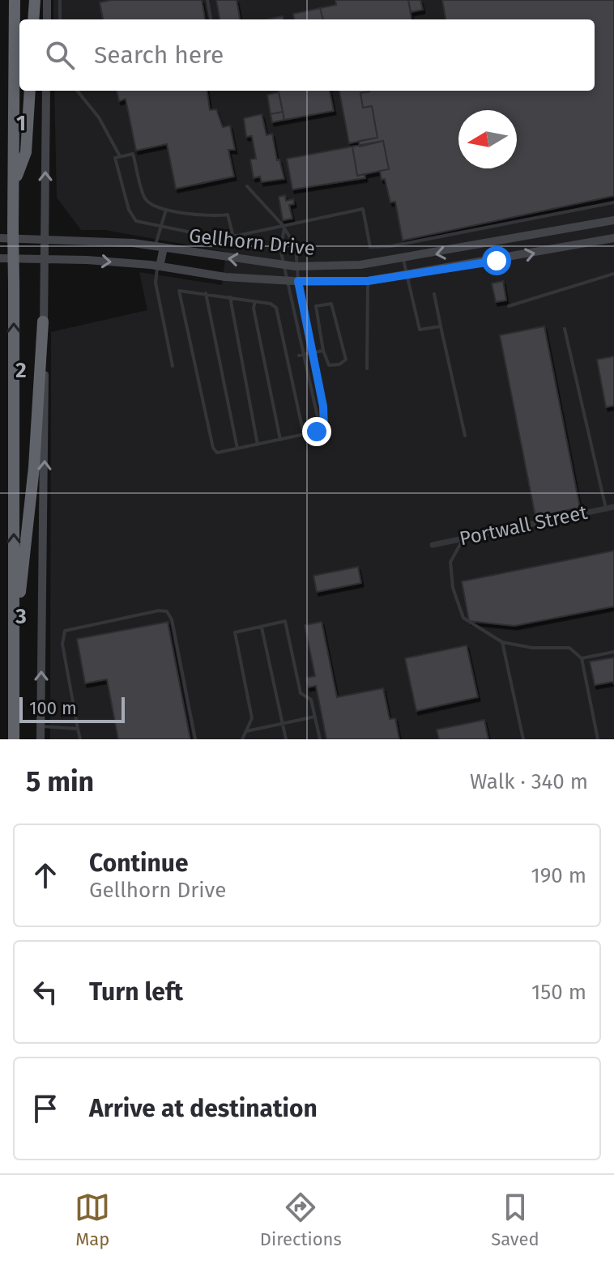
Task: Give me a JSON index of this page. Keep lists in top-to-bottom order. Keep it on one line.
{"streets":{"main road":["Gellhorn Drive"],"street":["Portwall Street"]},"scale_bar":"100 m","north":"left","page":{"search":"Search here","scale":"100 m","heading":["5 min","Walk · 340 m"],"list":[["Continue","Gellhorn Drive","190 m"],["Turn left","150 m"],"Arrive at destination"],"nav":["Map","Directions","Saved"]},"grid":{"rows":["1","2","3"]}}
